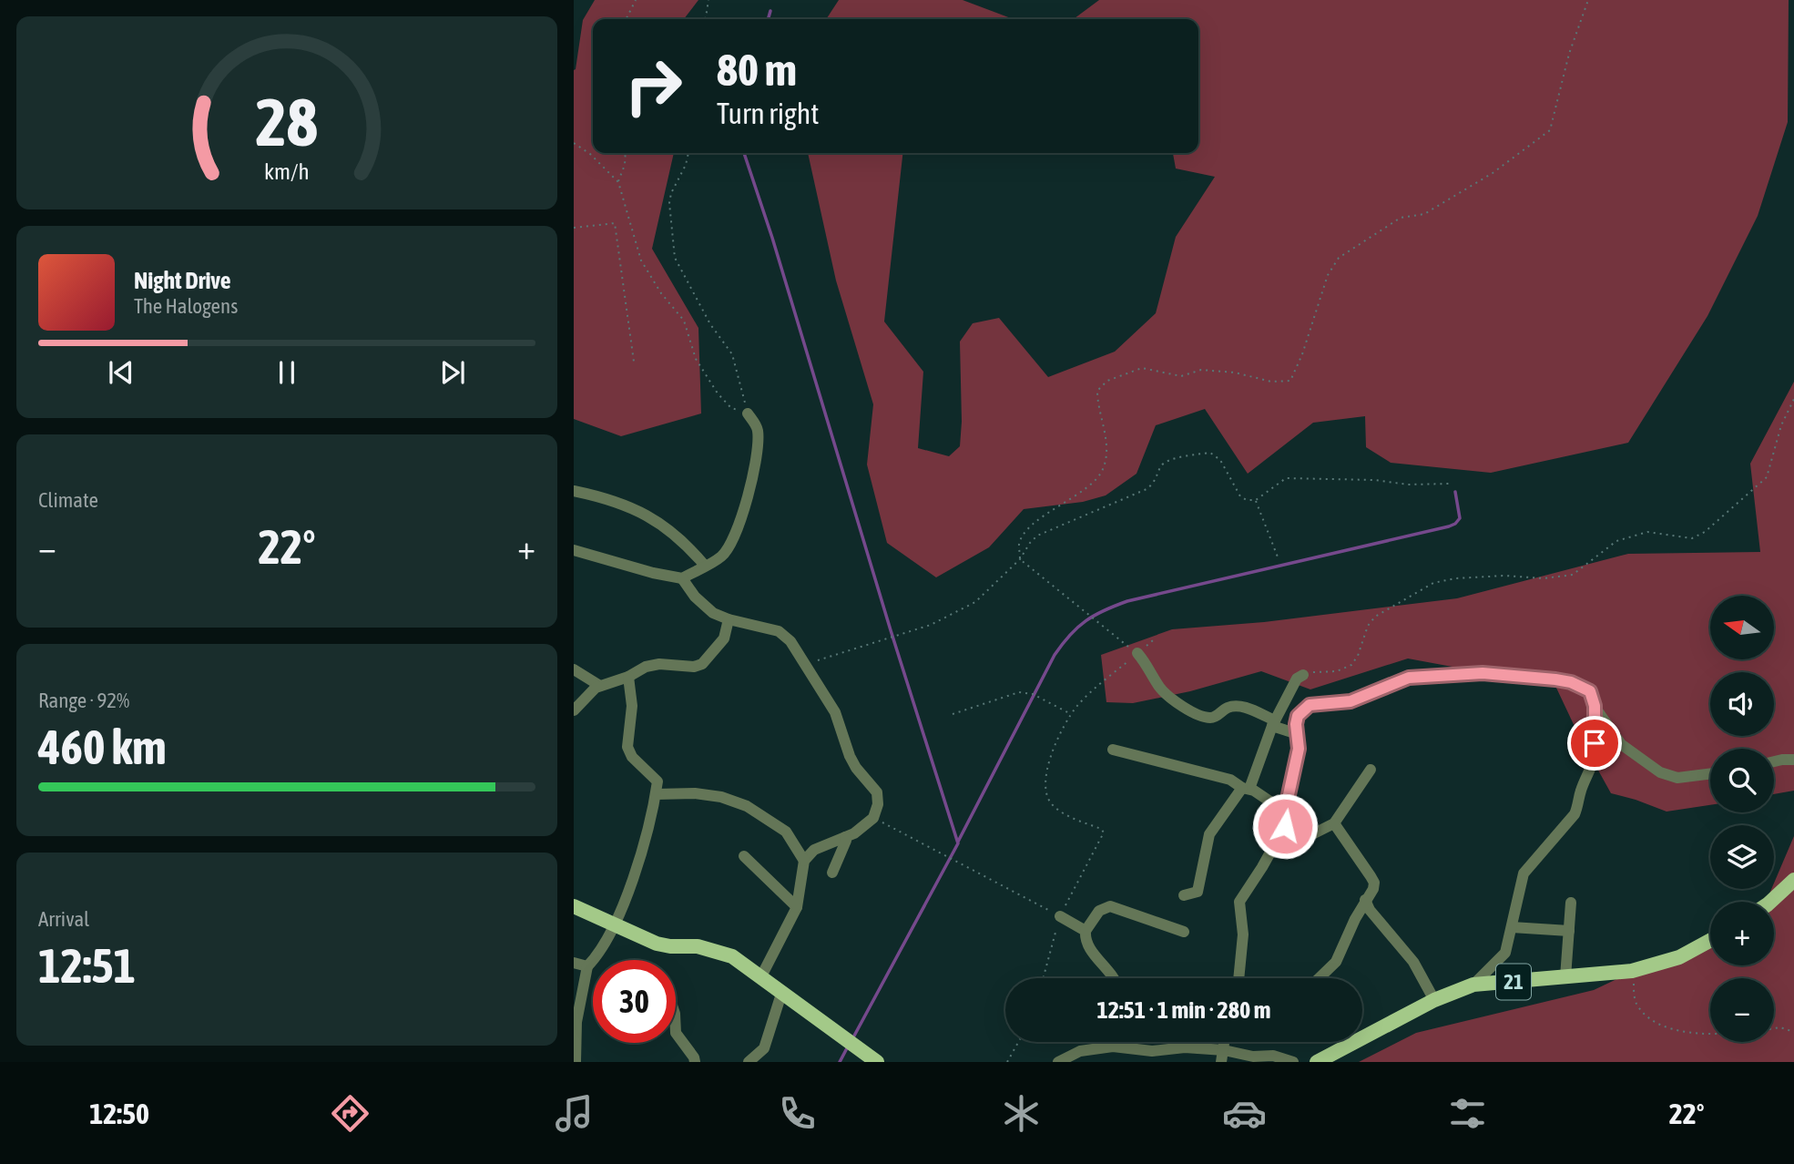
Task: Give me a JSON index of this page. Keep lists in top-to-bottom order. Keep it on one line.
{"streets":{"main road":["21"]},"north":"left","page":{"turn":["80 m","Turn right"],"song":["Night Drive","The Halogens"],"tile":["Climate",["Range · 92%","460 km"],["Arrival","12:51"]],"heat":["−","22°","+"],"map_buttons":["+","−"],"limit":"30","trip":"12:51 · 1 min · 280 m","tabs":["12:50","22°"],"gauge":["28","km/h"]}}
